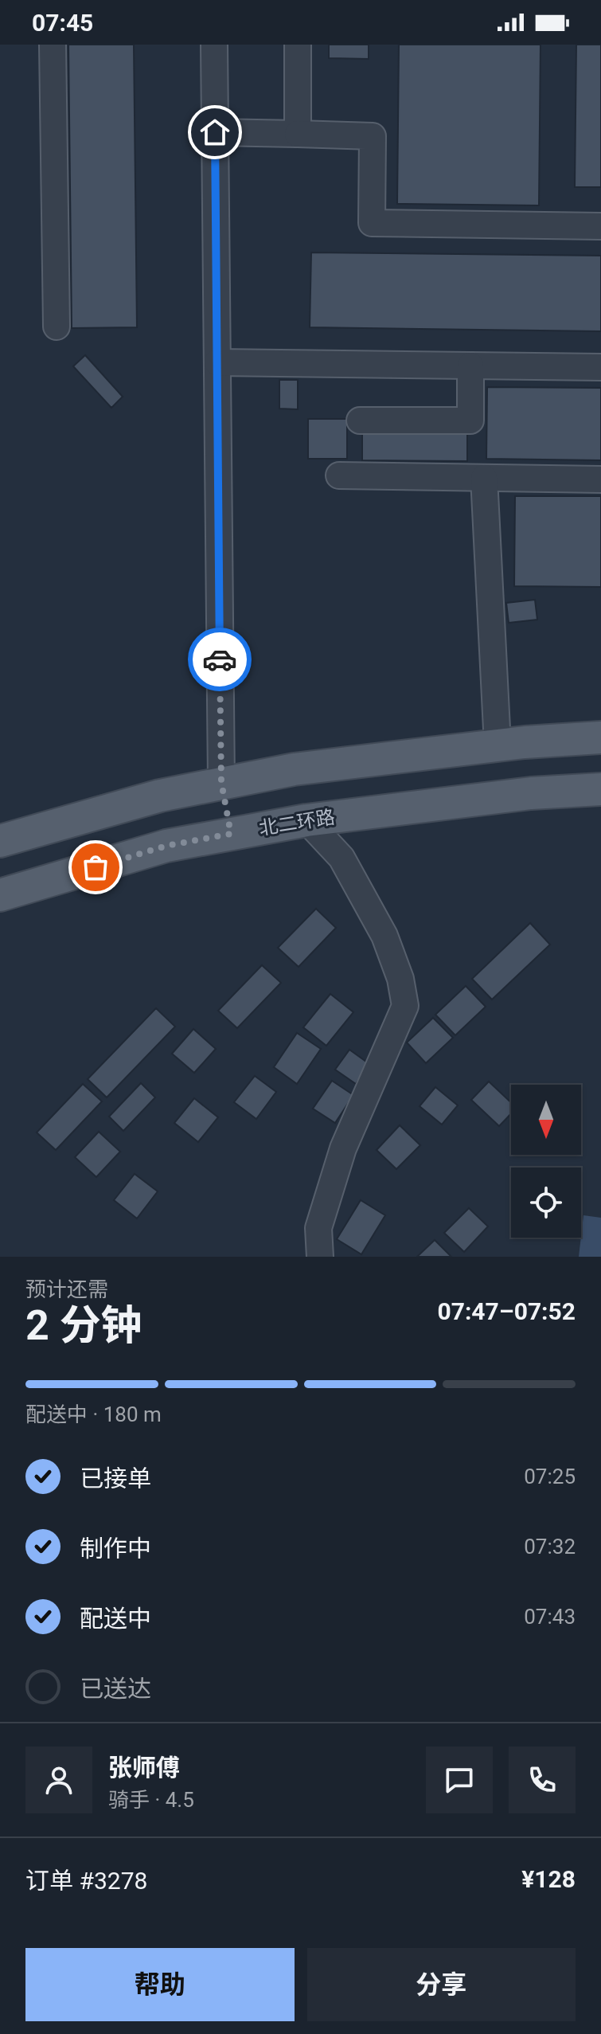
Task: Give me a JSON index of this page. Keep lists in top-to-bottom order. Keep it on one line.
{"streets":{"main road":["北二环路"]},"north":"bottom","page":{"status":"07:45","heading":["2 分钟","预计还需","07:47–07:52"],"panel":["张师傅","骑手 · 4.5","订单 #3278","¥128"],"bar":"配送中 · 180 m","list":[["已接单","07:25"],["制作中","07:32"],["配送中","07:43"],"已送达"],"buttons":["帮助","分享"]}}
